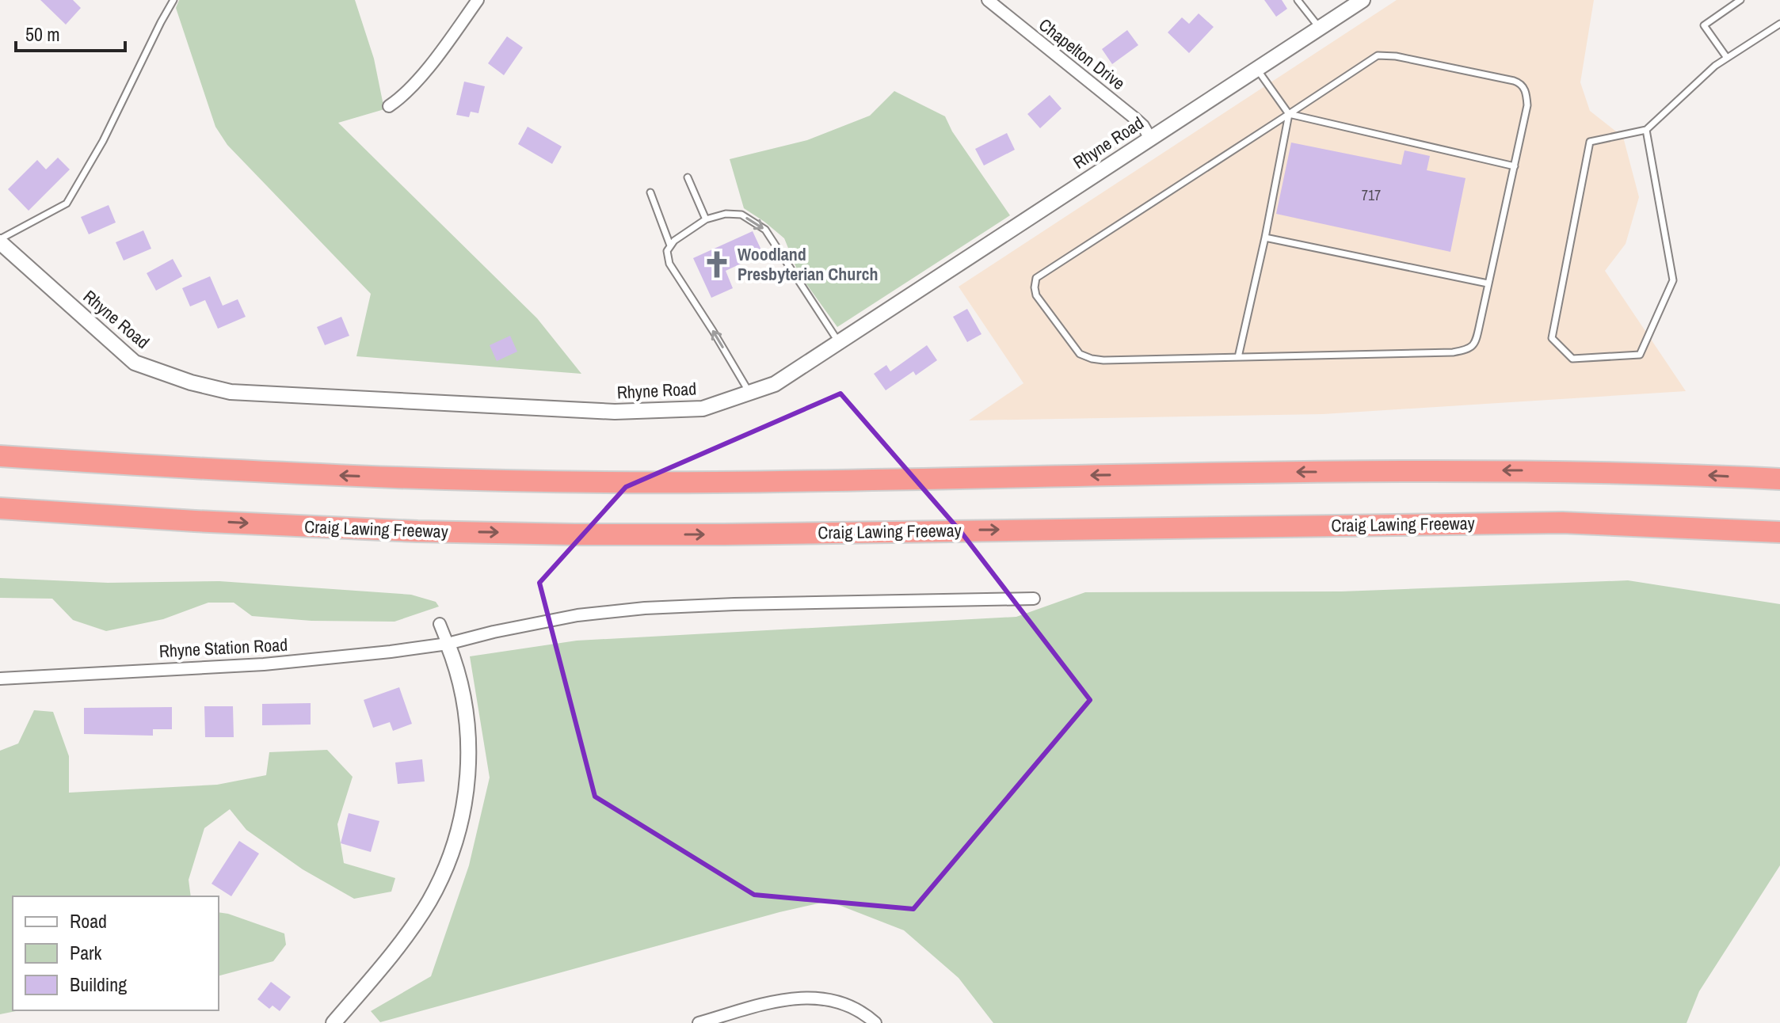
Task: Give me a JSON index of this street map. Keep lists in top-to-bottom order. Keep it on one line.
{"streets":{"highway":["Craig Lawing Freeway"],"street":["Chapelton Drive","Rhyne Road","Rhyne Station Road"]},"crossings":[["Chapelton Drive","Rhyne Road"]],"places":{"church":["Woodland Presbyterian Church"]},"house_numbers":["717"],"legend":["Road","Park","Building"],"scale_bar":"50 m"}
